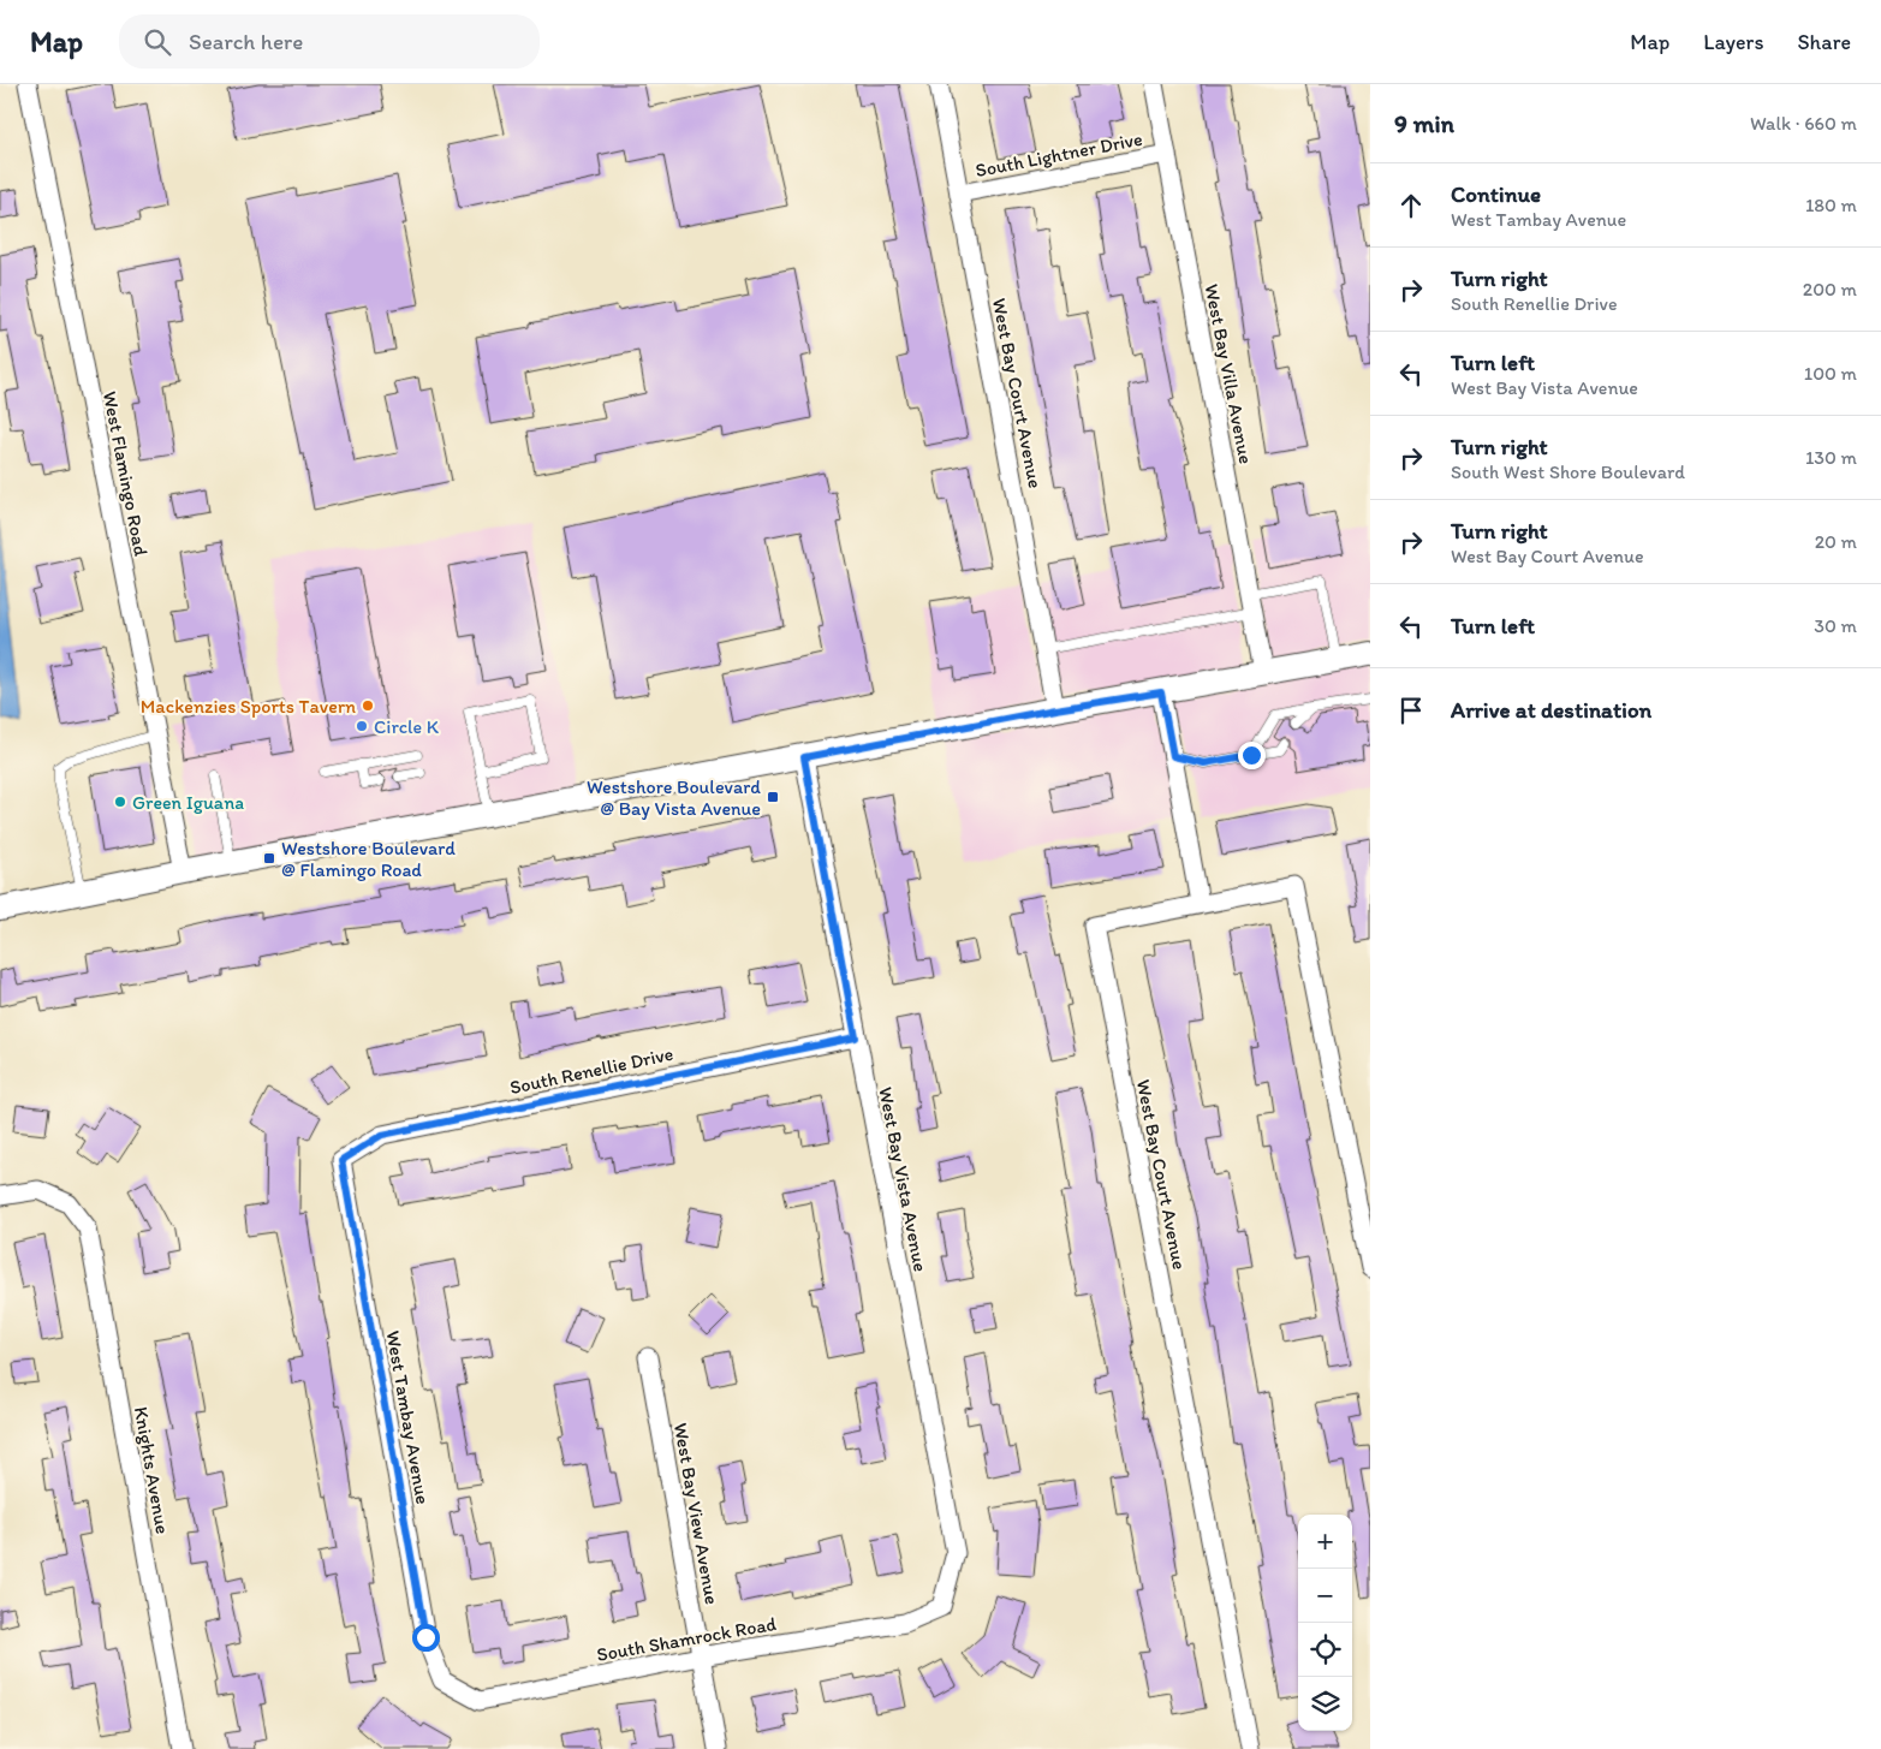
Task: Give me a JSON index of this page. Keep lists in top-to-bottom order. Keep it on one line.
{"streets":{"street":["South Lightner Drive","West Bay Villa Avenue","West Bay Court Avenue","West Flamingo Road","South Renellie Drive","West Bay Vista Avenue","West Tambay Avenue","Knights Avenue","West Bay View Avenue","South Shamrock Road"]},"crossings":[["South Lightner Drive","West Bay Villa Avenue"],["South Lightner Drive","West Bay Court Avenue"],["South Renellie Drive","West Bay Vista Avenue"],["South Renellie Drive","West Tambay Avenue"],["West Bay Vista Avenue","South Shamrock Road"],["West Tambay Avenue","South Shamrock Road"],["West Bay View Avenue","South Shamrock Road"]],"places":{"other":["Mackenzies Sports Tavern","Circle K","Green Iguana"],"transit":["Westshore Boulevard @ Bay Vista Avenue","Westshore Boulevard @ Flamingo Road"]},"page":{"header":"Map","search":"Search here","nav":["Map","Layers","Share"],"heading":["9 min","Walk · 660 m"],"list":[["Continue","West Tambay Avenue","180 m"],["Turn right","South Renellie Drive","200 m"],["Turn left","West Bay Vista Avenue","100 m"],["Turn right","South West Shore Boulevard","130 m"],["Turn right","West Bay Court Avenue","20 m"],["Turn left","30 m"],"Arrive at destination"],"map_buttons":["+","−"]}}
